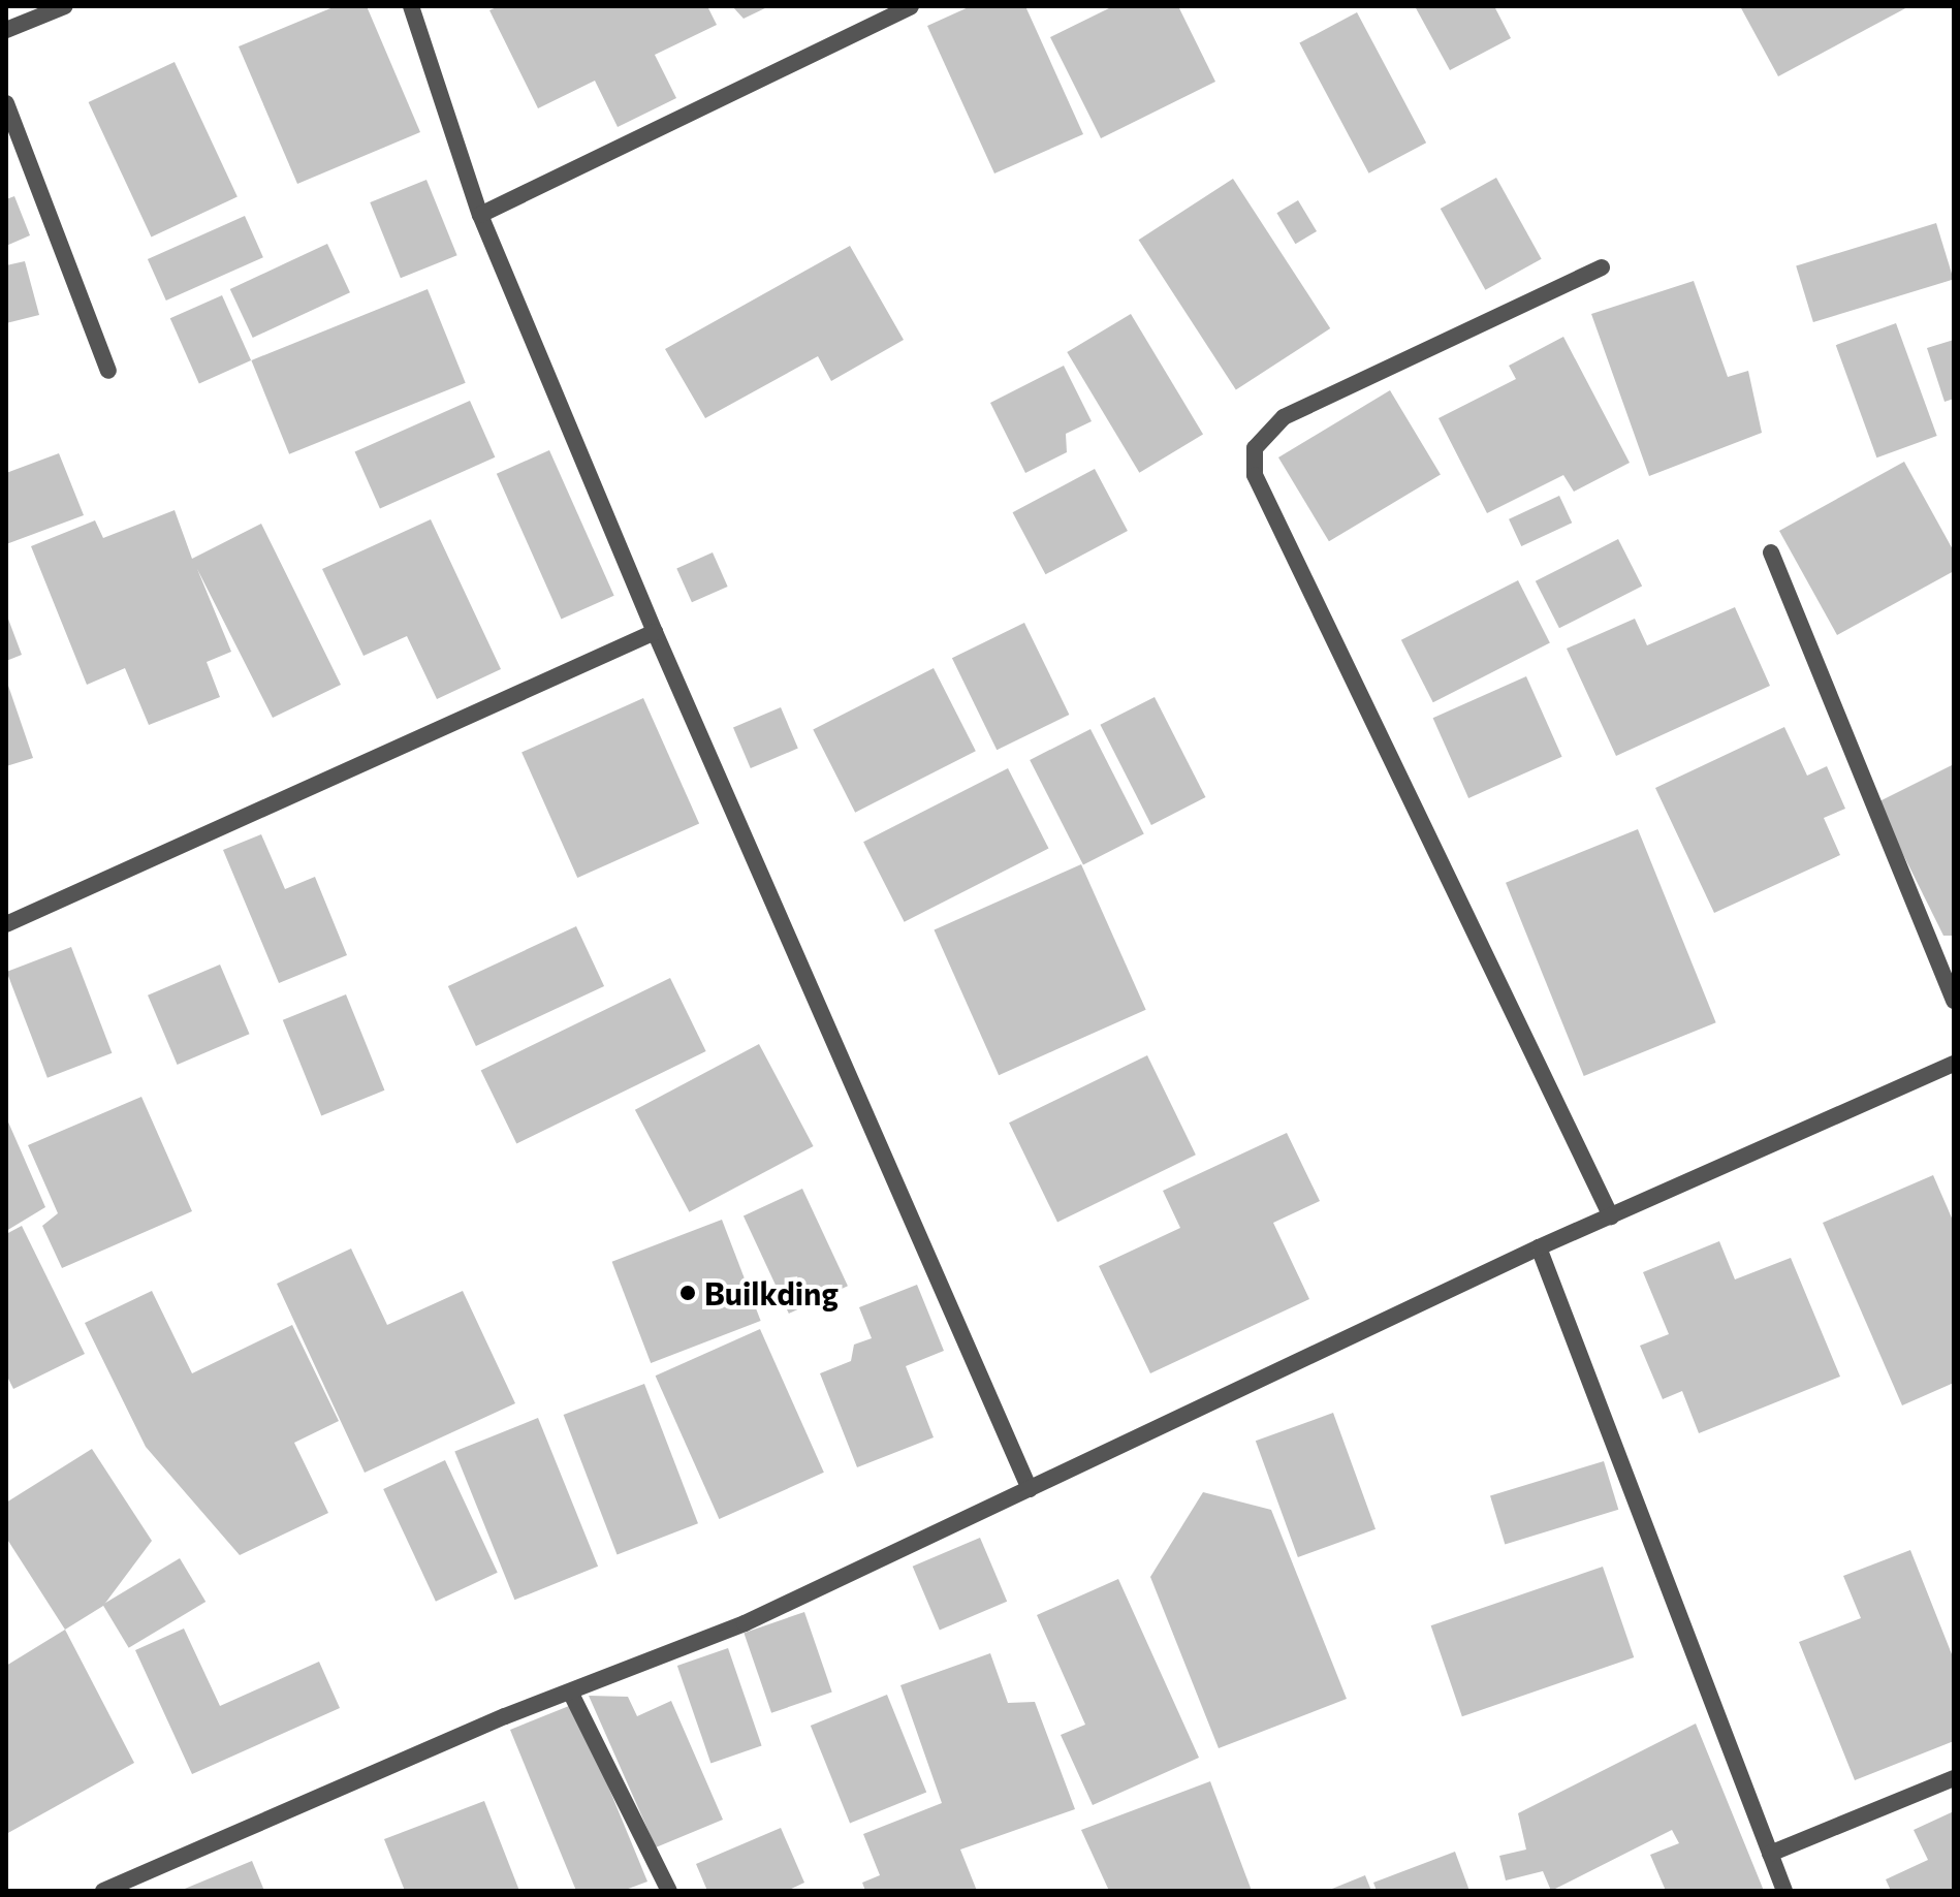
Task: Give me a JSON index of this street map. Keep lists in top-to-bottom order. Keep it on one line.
{"places":["Builkding"]}
